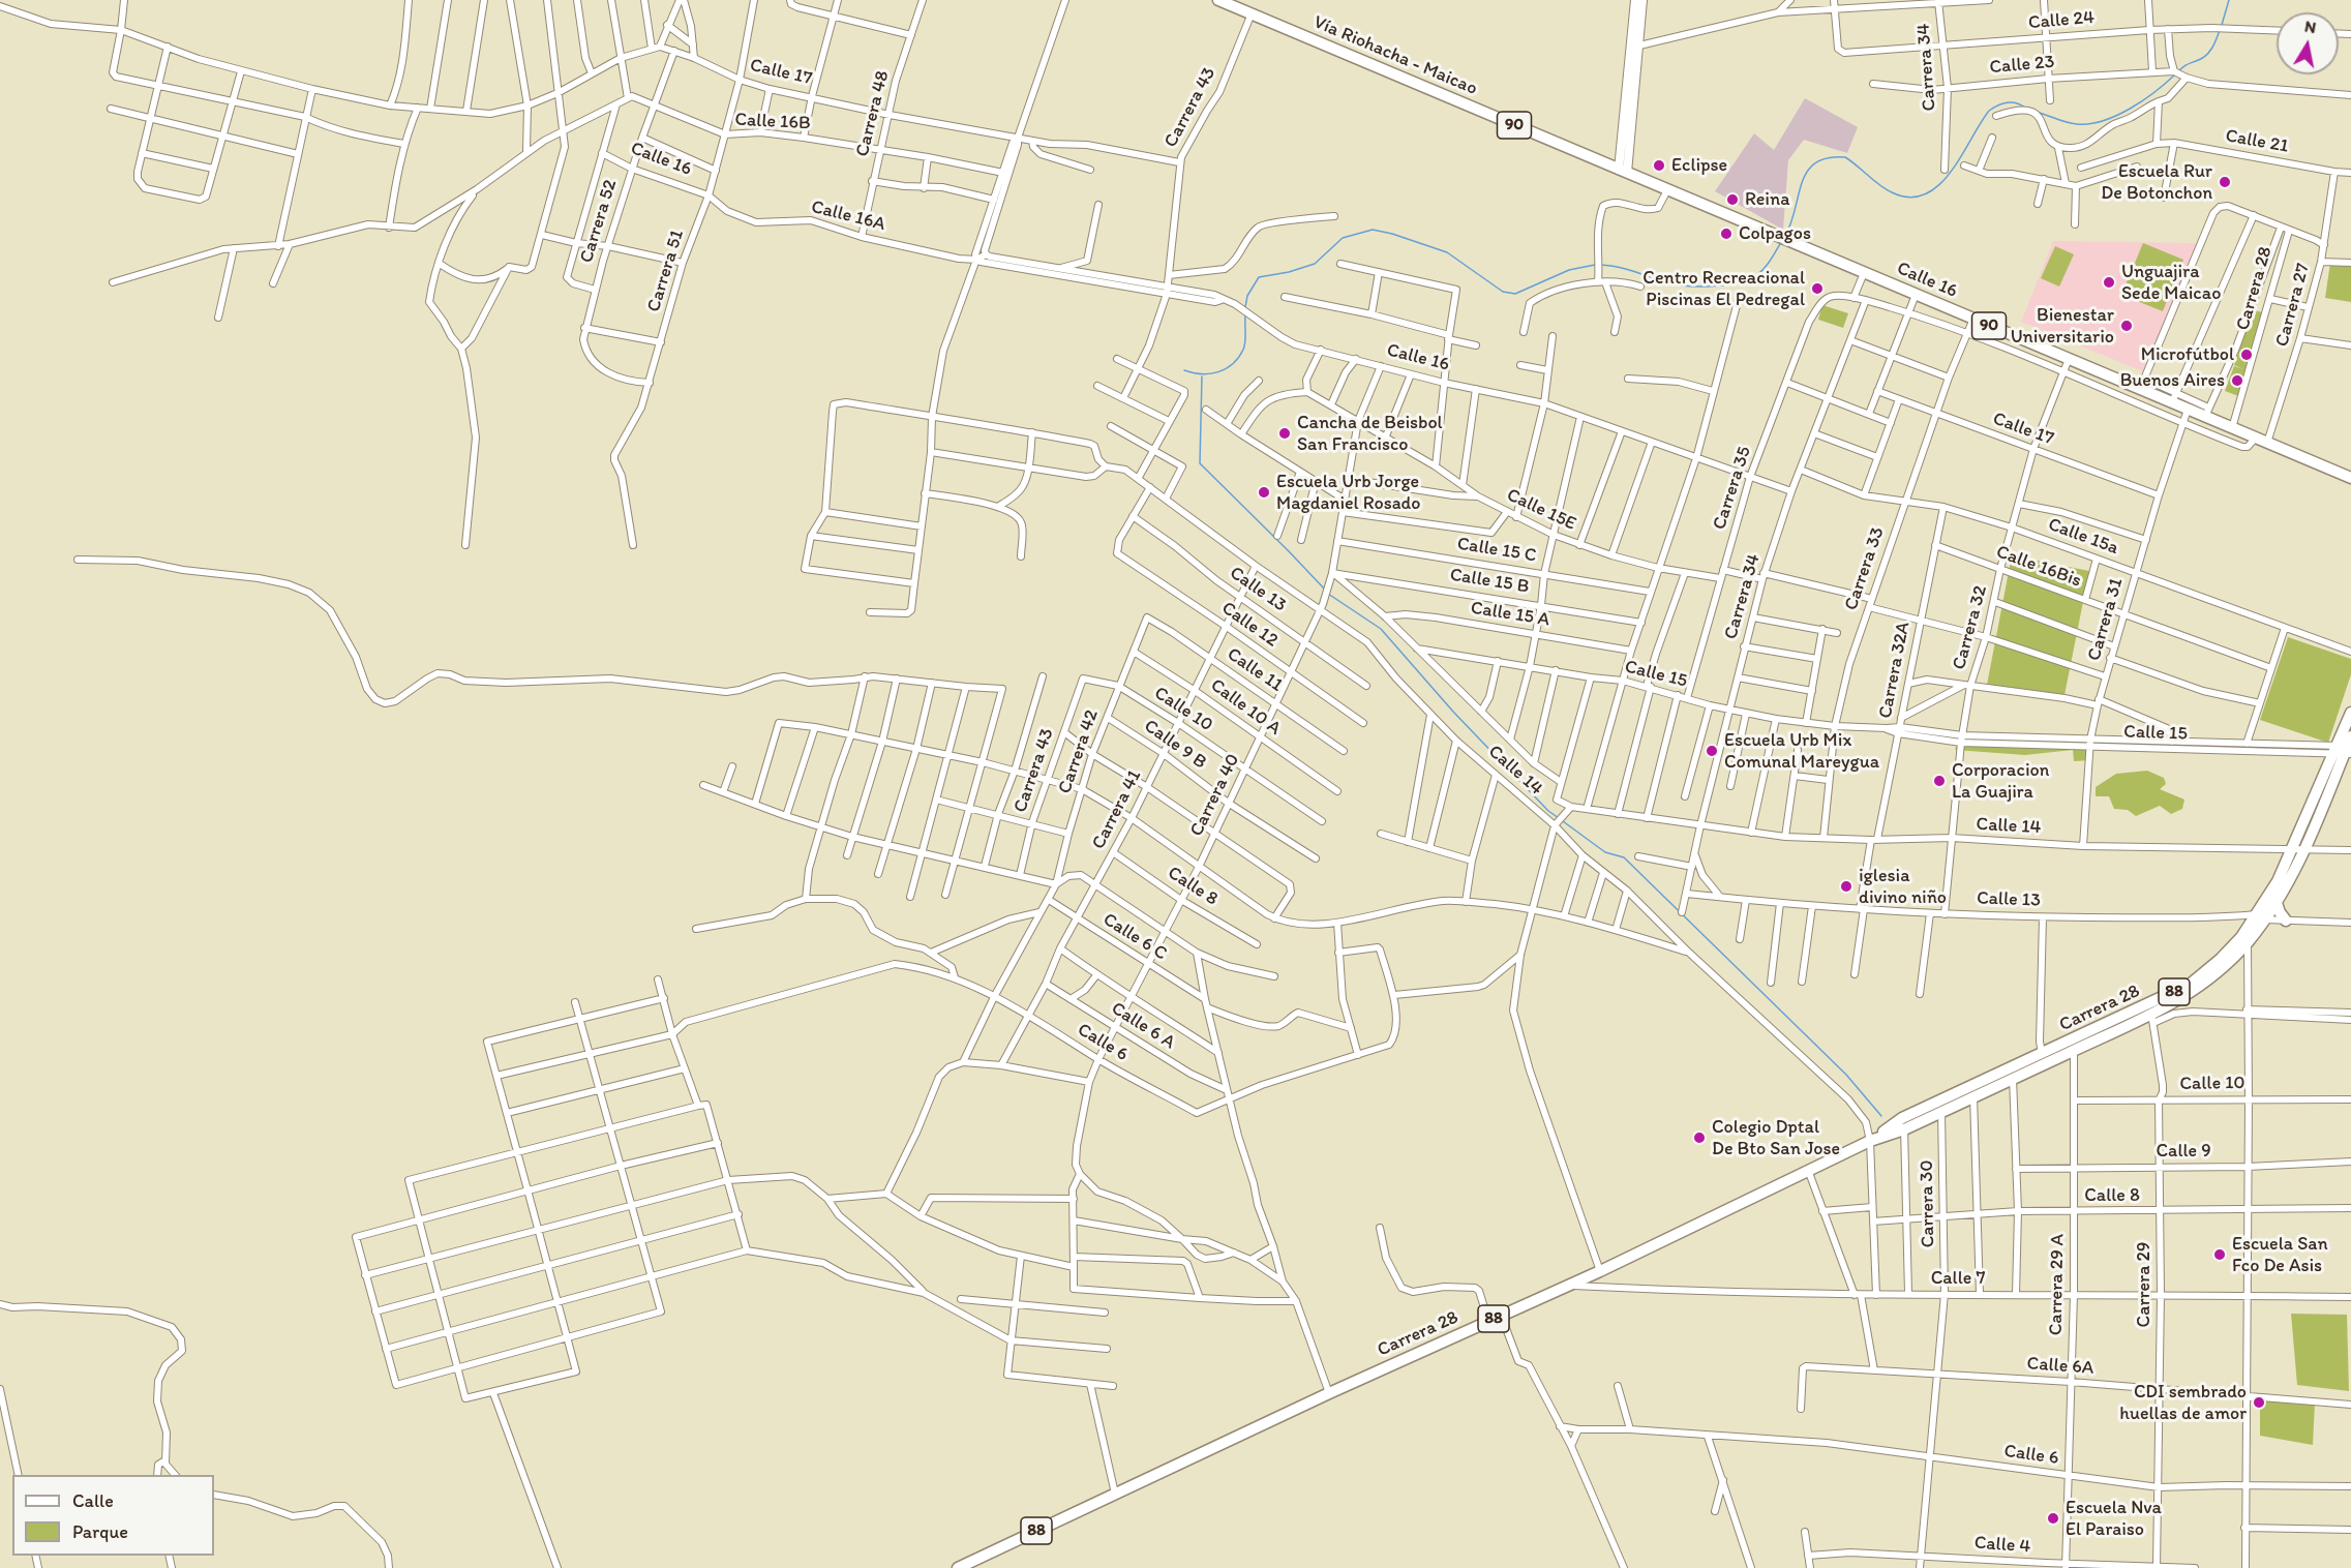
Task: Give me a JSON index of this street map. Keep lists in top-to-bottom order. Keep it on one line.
{"streets":{"highway":["Vía Riohacha - Maicao","90","Calle 16","Carrera 28","88"],"street":["Calle 24","Calle 23","Carrera 34","Calle 17","Carrera 43","Carrera 48","Calle 16B","Calle 21","Calle 16A","Carrera 52","Carrera 51","Carrera 27","Carrera 35","Calle 15E","Calle 15a","Calle 15 C","Calle 16Bis","Carrera 33","Calle 15 B","Calle 13","Calle 15 A","Carrera 31","Calle 12","Carrera 32","Calle 11","Carrera 32A","Calle 15","Calle 10 A","Calle 10","Calle 9 B","Carrera 42","Calle 14","Carrera 40","Carrera 41","Calle 8","Calle 6 C","Calle 6 A","Calle 6","Calle 9","Carrera 30","Calle 7","Carrera 29 A","Carrera 29","Calle 6A","Calle 4"]},"crossings":[["Calle 24","Carrera 34"],["Vía Riohacha - Maicao","Carrera 43"],["Vía Riohacha - Maicao","Calle 16"],["Calle 23","Carrera 34"],["Carrera 34","Calle 16"],["Carrera 34","Calle 15a"],["Carrera 34","Calle 13"],["Carrera 34","Calle 15"],["Carrera 34","Calle 14"],["Calle 17","Carrera 43"],["Calle 17","Carrera 48"],["Calle 17","Carrera 52"],["Calle 17","Carrera 51"],["Calle 17","Carrera 33"],["Calle 17","Carrera 31"],["Calle 17","Carrera 32"],["Carrera 43","Calle 16"],["Carrera 43","Calle 10"],["Carrera 48","Calle 16B"],["Carrera 48","Calle 16A"],["Calle 16B","Carrera 52"],["Calle 16B","Carrera 51"],["Calle 21","Carrera 27"],["Calle 16","Calle 16A"],["Calle 16","Carrera 52"],["Calle 16","Carrera 51"],["Calle 16","Carrera 28"],["Calle 16","Carrera 27"],["Calle 16","Carrera 35"],["Calle 16","Carrera 33"],["Calle 16","Carrera 31"],["Calle 16","Carrera 32"],["Calle 16","Carrera 40"],["Calle 16A","Carrera 51"],["Carrera 52","Carrera 51"],["Carrera 28","Calle 13"],["Carrera 28","Calle 15"],["Carrera 28","Calle 14"],["Carrera 28","88"],["Carrera 28","Carrera 30"],["Carrera 28","Calle 7"],["Carrera 28","Carrera 29 A"],["Carrera 28","Carrera 29"],["Carrera 35","Calle 15E"],["Carrera 35","Calle 15"],["Calle 15E","Carrera 40"],["Calle 15a","Carrera 33"],["Calle 15a","Carrera 31"],["Calle 15a","Carrera 32"],["Calle 15a","Carrera 32A"],["Calle 15 C","Carrera 40"],["Calle 16Bis","Carrera 31"],["Calle 16Bis","Carrera 32"],["Calle 16Bis","Carrera 32A"],["Carrera 33","Calle 15"],["Carrera 33","Calle 14"],["Calle 15 B","Carrera 40"],["Calle 13","Calle 12"],["Calle 13","Carrera 32"],["Calle 13","Carrera 32A"],["Calle 13","Carrera 40"],["Calle 13","Carrera 41"],["Carrera 31","Calle 15"],["Carrera 31","Calle 14"],["Calle 12","Carrera 40"],["Calle 12","Carrera 41"],["Carrera 32","Calle 15"],["Carrera 32","Calle 14"],["Calle 11","Carrera 42"],["Calle 11","Carrera 40"],["Calle 11","Carrera 41"],["Carrera 32A","Calle 15"],["Carrera 32A","Calle 14"],["Calle 10 A","Carrera 42"],["Calle 10 A","Carrera 40"],["Calle 10 A","Carrera 41"],["Calle 10","Carrera 42"],["Calle 10","Carrera 40"],["Calle 10","Carrera 41"],["Calle 10","Carrera 29 A"],["Calle 10","Carrera 29"],["Calle 9 B","Carrera 42"],["Calle 9 B","Carrera 40"],["Calle 9 B","Carrera 41"],["Carrera 42","Calle 6 C"],["Calle 14","Carrera 40"],["Calle 14","Carrera 41"],["Carrera 40","Calle 8"],["Carrera 40","Calle 6 C"],["Carrera 40","Calle 6 A"],["Carrera 40","Calle 6"],["Carrera 41","Calle 8"],["Carrera 41","Calle 6 C"],["Carrera 41","Calle 6 A"],["Carrera 41","Calle 6"],["Calle 8","Carrera 30"],["Calle 8","Carrera 29 A"],["Calle 8","Carrera 29"],["Calle 6","Carrera 30"],["Calle 6","Carrera 29 A"],["Calle 6","Carrera 29"],["Calle 9","Carrera 29 A"],["Calle 9","Carrera 29"],["Carrera 30","Calle 7"],["Carrera 30","Calle 6A"],["Calle 7","Carrera 29 A"],["Calle 7","Carrera 29"],["Carrera 29 A","Calle 6A"],["Carrera 29 A","Calle 4"],["Carrera 29","Calle 6A"],["Carrera 29","Calle 4"]],"places":["Eclipse","Escuela Rur De Botonchon","Reina","Colpagos","Unguajira Sede Maicao","Centro Recreacional Piscinas El Pedregal","Bienestar Universitario","Microfútbol","Buenos Aires","Cancha de Beisbol San Francisco","Escuela Urb Jorge Magdaniel Rosado","Escuela Urb Mix Comunal Mareygua","Corporacion La Guajira","iglesia divino niño","Colegio Dptal De Bto San Jose","Escuela San Fco De Asis","CDI sembrado huellas de amor","Escuela Nva El Paraiso"],"legend":["Calle","Parque"],"north":"top"}
